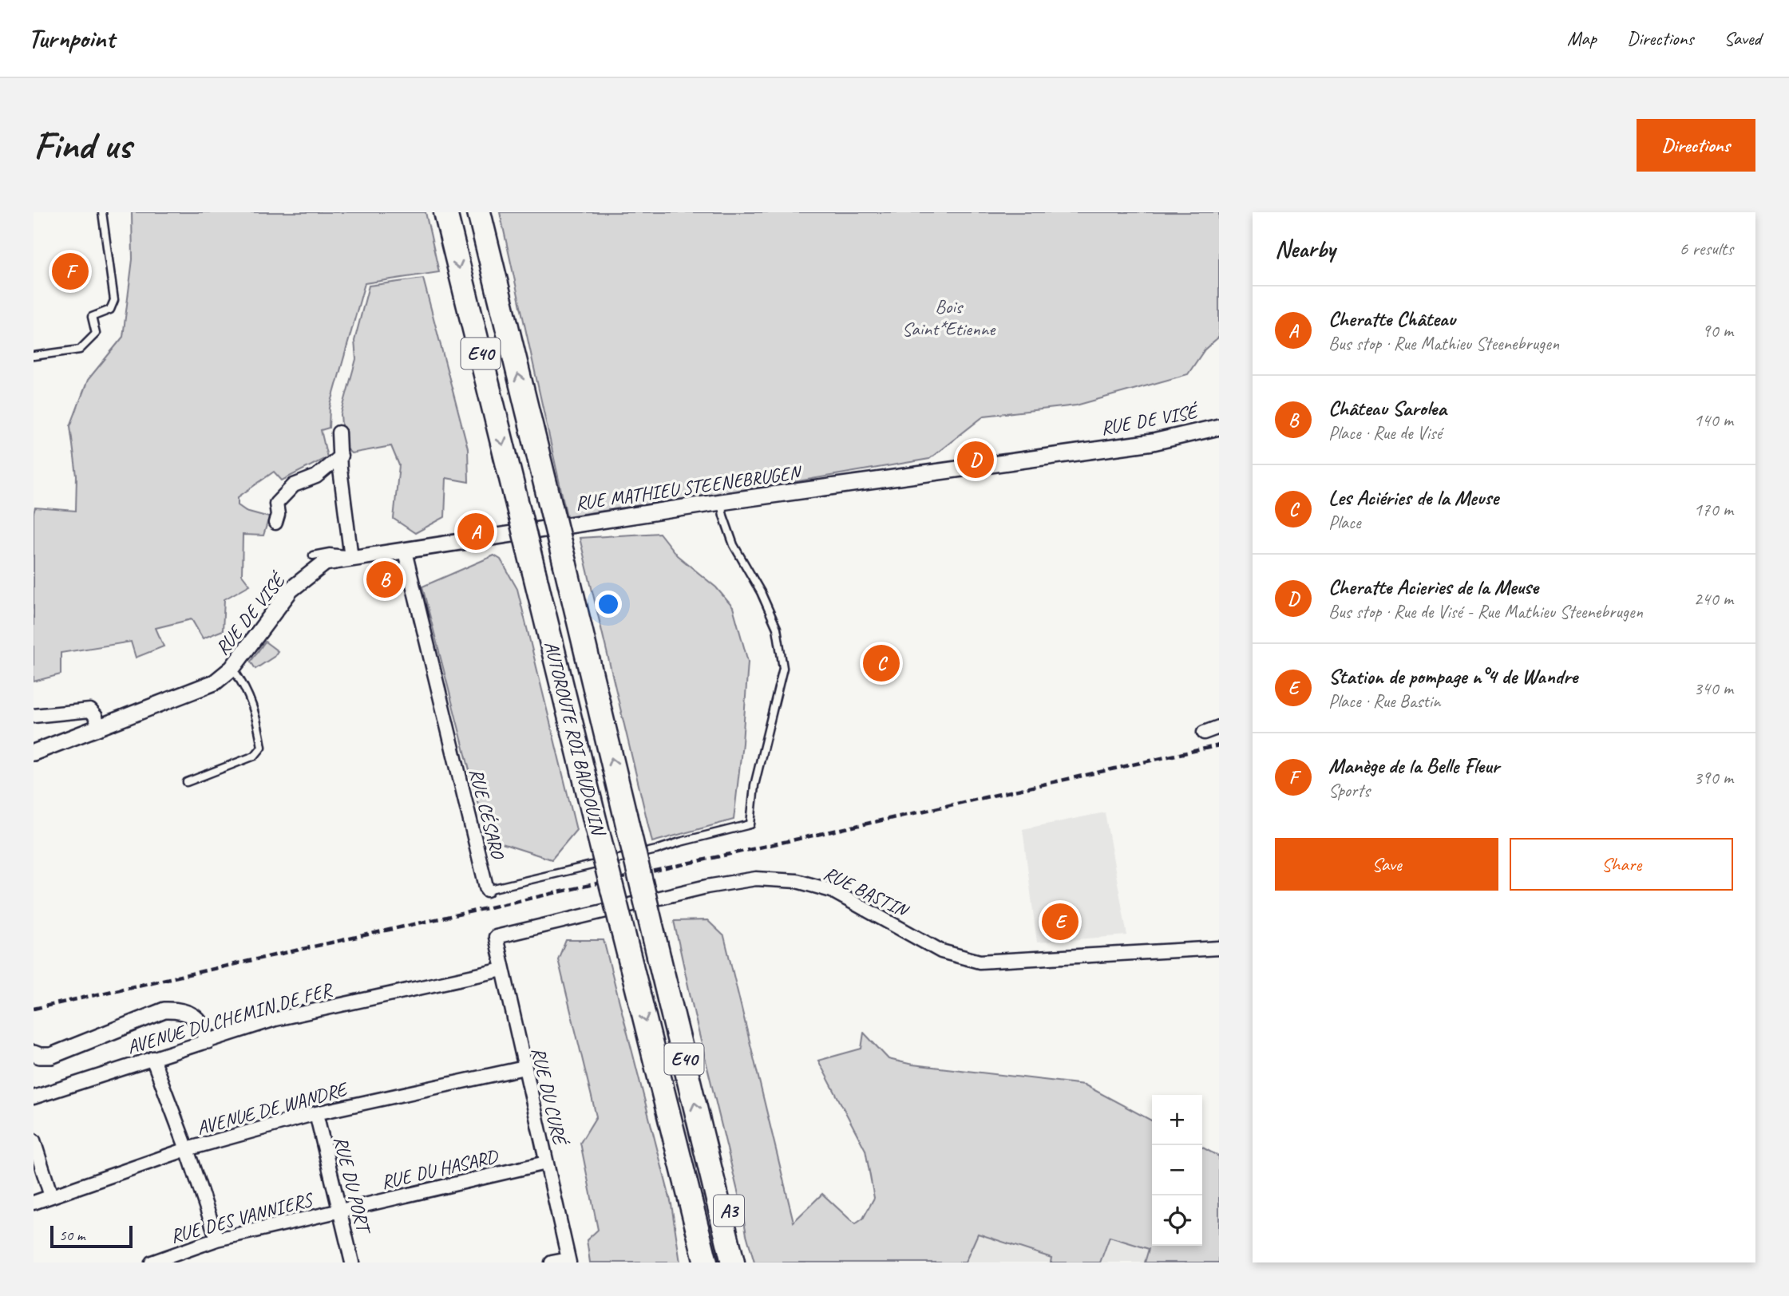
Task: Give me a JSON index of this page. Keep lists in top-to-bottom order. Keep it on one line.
{"streets":{"highway":["E40","AUTOROUTE ROI BAUDOUIN","A3"],"street":["RUE DE VISÉ","RUE MATHIEU STEENEBRUGEN","RUE CÉSARO","RUE BASTIN","AVENUE DU CHEMIN DE FER","RUE DU CURÉ","AVENUE DE WANDRE","RUE DU HASARD","RUE DU PORT","RUE DES VANNIERS"]},"crossings":[["RUE DE VISÉ","RUE MATHIEU STEENEBRUGEN"],["RUE DE VISÉ","RUE CÉSARO"],["RUE MATHIEU STEENEBRUGEN","RUE CÉSARO"],["AUTOROUTE ROI BAUDOUIN","A3"],["RUE BASTIN","RUE DU CURÉ"],["AVENUE DU CHEMIN DE FER","RUE DU CURÉ"],["RUE DU CURÉ","AVENUE DE WANDRE"],["RUE DU CURÉ","RUE DU HASARD"],["AVENUE DE WANDRE","RUE DU PORT"],["RUE DU HASARD","RUE DU PORT"],["RUE DU HASARD","RUE DES VANNIERS"],["RUE DU PORT","RUE DES VANNIERS"]],"parks":["Bois Saint*Etienne"],"scale_bar":"50 m","page":{"header":"Turnpoint","nav":["Map","Directions","Saved"],"buttons":["Directions",["Save","Share"]],"title":"Find us","heading":["Nearby","6 results"],"pins":["F","D","A","B","C","E"],"list":[{"mark":"A","name":"Cheratte Château","note":"Bus stop · Rue Mathieu Steenebrugen","value":"90 m"},{"mark":"B","name":"Château Sarolea","note":"Place · Rue de Visé","value":"140 m"},{"mark":"C","name":"Les Aciéries de la Meuse","note":"Place","value":"170 m"},{"mark":"D","name":"Cheratte Acieries de la Meuse","note":"Bus stop · Rue de Visé - Rue Mathieu Steenebrugen","value":"240 m"},{"mark":"E","name":"Station de pompage n°4 de Wandre","note":"Place · Rue Bastin","value":"340 m"},{"mark":"F","name":"Manège de la Belle Fleur","note":"Sports","value":"390 m"}],"map_buttons":["+","−"],"scale":"50 m"}}
